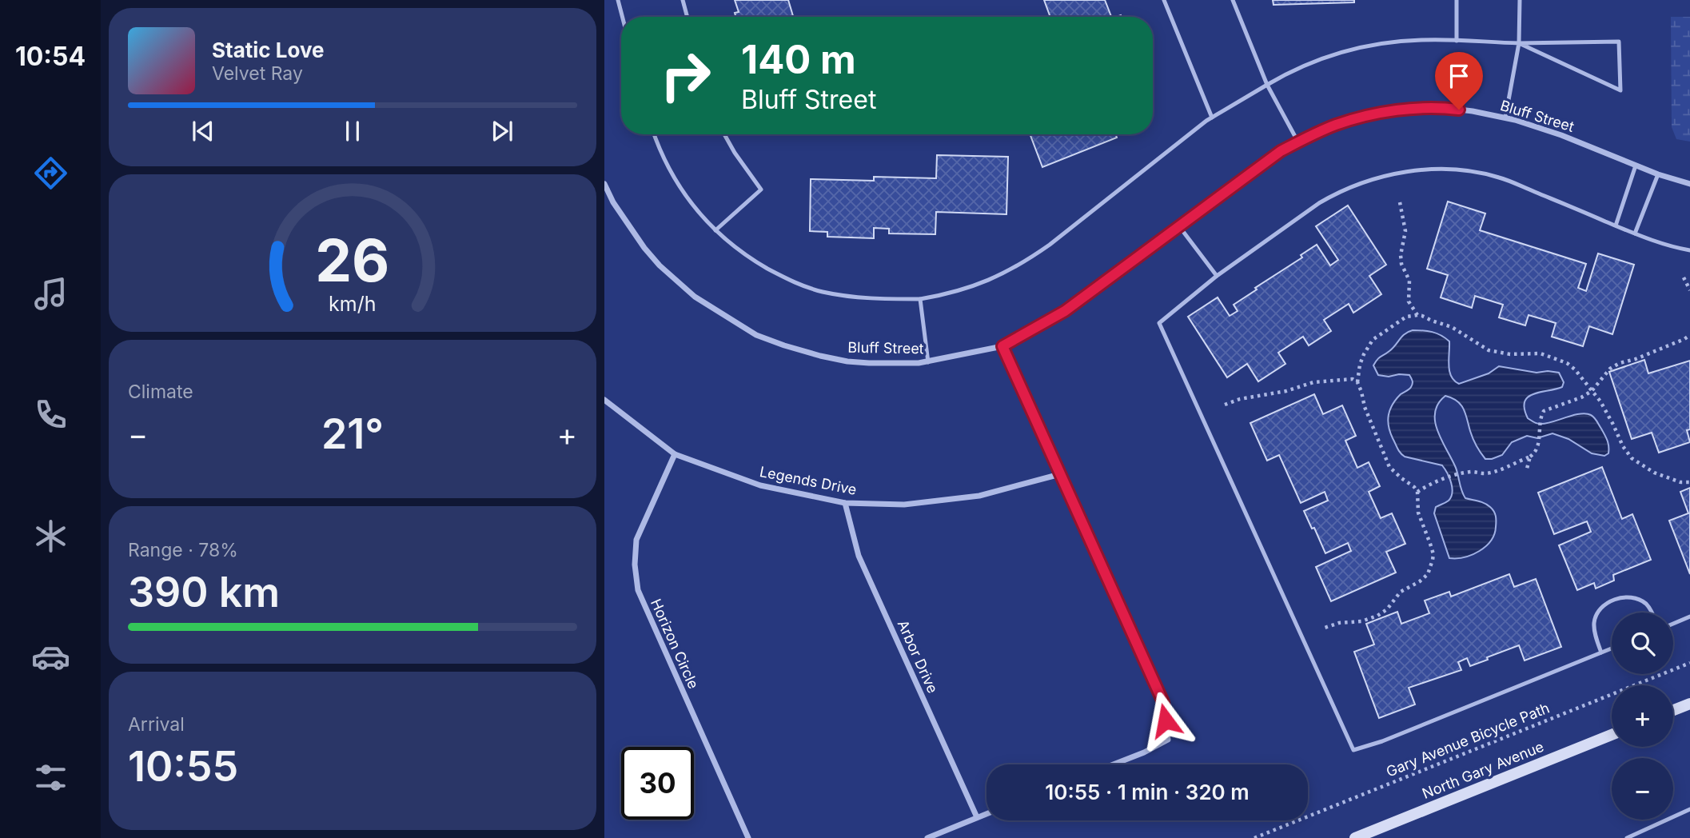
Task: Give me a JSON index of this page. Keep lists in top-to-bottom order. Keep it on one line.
{"streets":{"street":["Bluff Street","Legends Drive","Horizon Circle","Arbor Drive","North Gary Avenue"],"path":["Gary Avenue Bicycle Path"]},"crossings":[["Legends Drive","Horizon Circle"],["Legends Drive","Arbor Drive"]],"page":{"tabs":"10:54","turn":["140 m","Bluff Street"],"song":["Static Love","Velvet Ray"],"tile":["Climate",["Range · 78%","390 km"],["Arrival","10:55"]],"heat":["−","21°","+"],"map_buttons":["+","−"],"limit":"30","trip":"10:55 · 1 min · 320 m","gauge":["26","km/h"]}}
